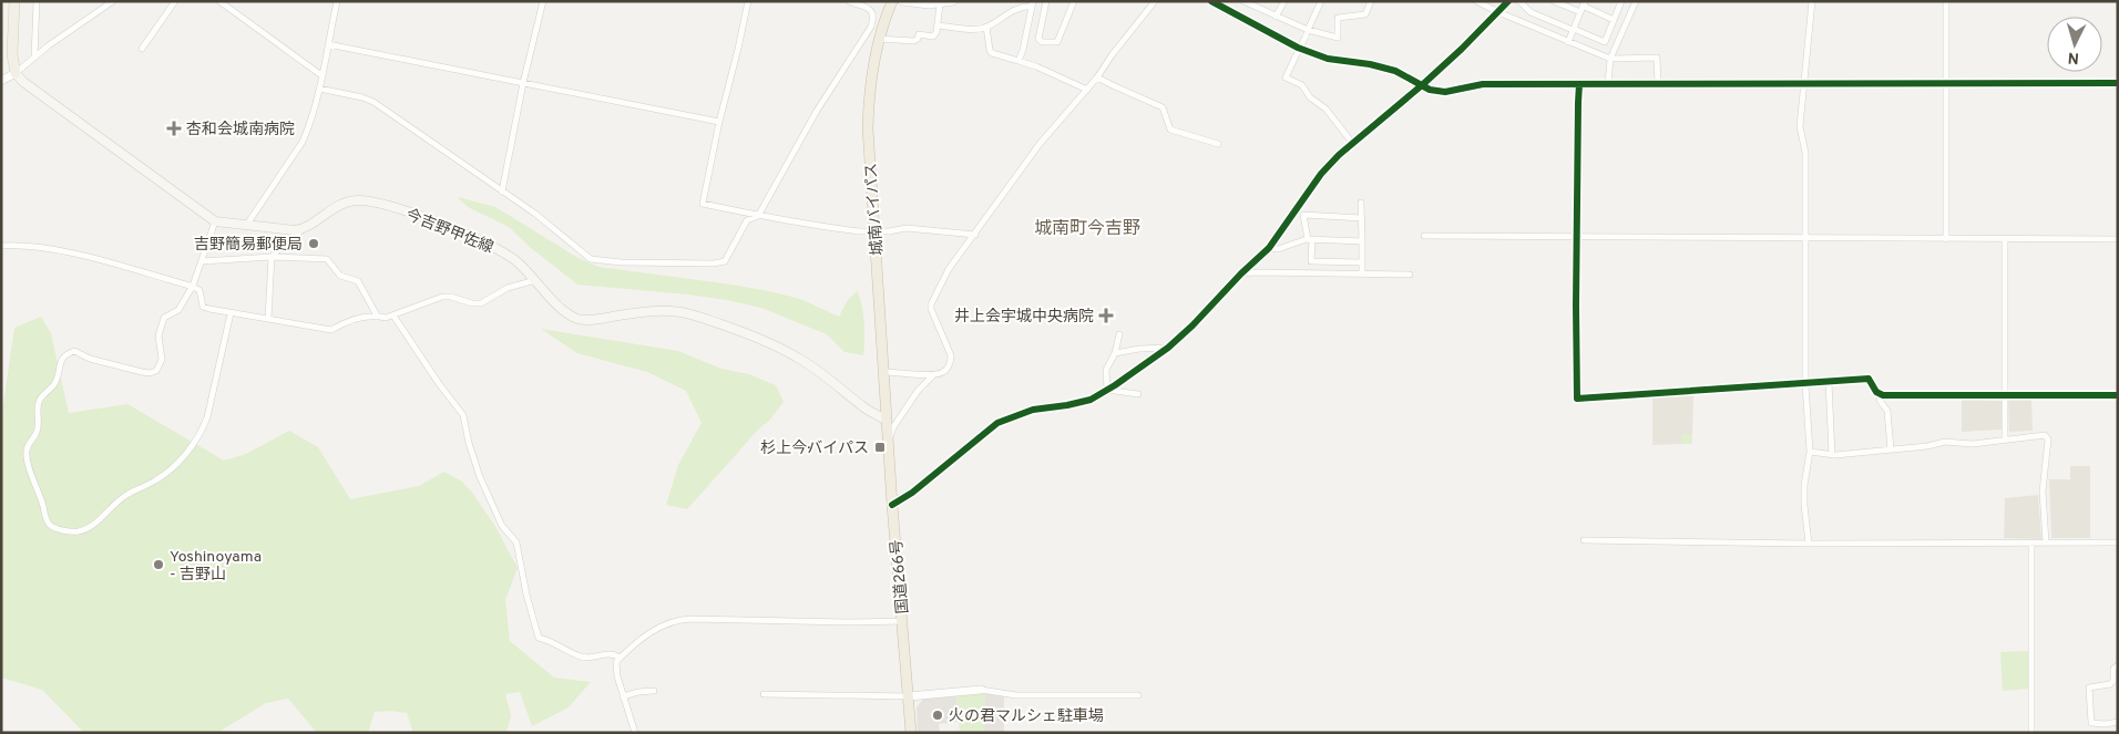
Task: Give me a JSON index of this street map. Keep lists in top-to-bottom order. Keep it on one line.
{"streets":{"highway":["城南バイパス","国道266号"],"main road":["今吉野甲佐線"]},"crossings":[["城南バイパス","今吉野甲佐線"],["城南バイパス","国道266号"],["今吉野甲佐線","国道266号"]],"districts":["城南町今吉野"],"places":{"health":["杏和会城南病院","井上会宇城中央病院"],"other":["吉野簡易郵便局","Yoshinoyama - 吉野山","火の君マルシェ駐車場"],"transit":["杉上今·バイパス"]},"north":"bottom"}
